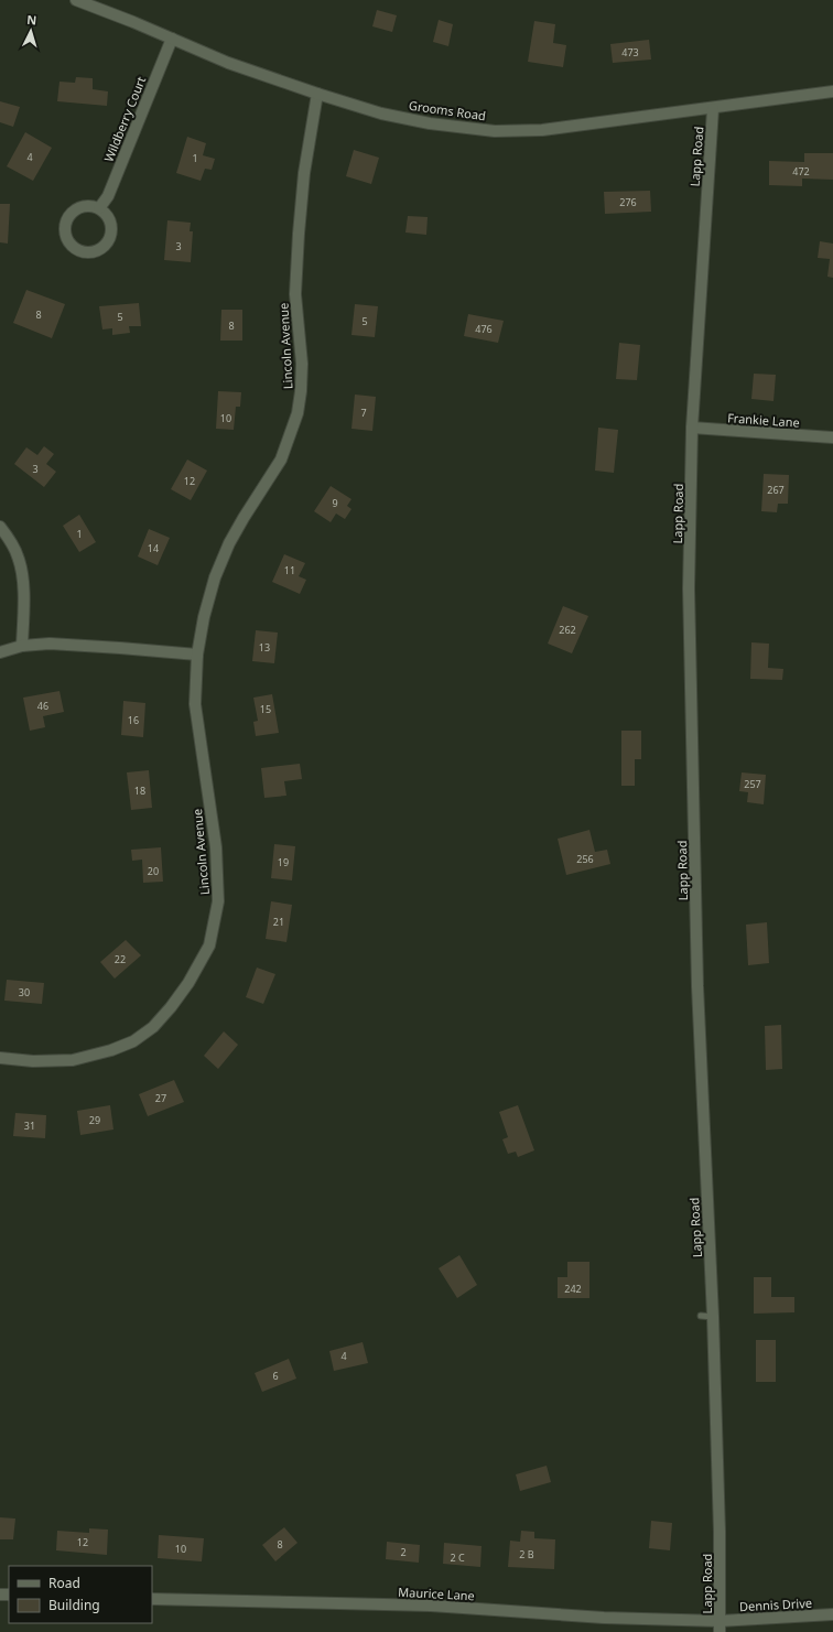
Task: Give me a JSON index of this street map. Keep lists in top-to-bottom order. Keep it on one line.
{"streets":{"street":["Grooms Road","Wildberry Court","Lapp Road","Lincoln Avenue","Frankie Lane","Maurice Lane","Dennis Drive"]},"crossings":[["Grooms Road","Wildberry Court"],["Grooms Road","Lapp Road"],["Grooms Road","Lincoln Avenue"],["Lapp Road","Frankie Lane"],["Lapp Road","Maurice Lane"],["Lapp Road","Dennis Drive"],["Maurice Lane","Dennis Drive"]],"house_numbers":["473","4","1","472","276","3","8","5","5","8","476","7","10","3","12","267","9","1","14","11","262","13","46","15","16","257","18","256","19","20","21","22","30","27","29","31","242","4","6","12","8","10","2","2 B","2 C"],"legend":["Road","Building"],"north":"top"}
